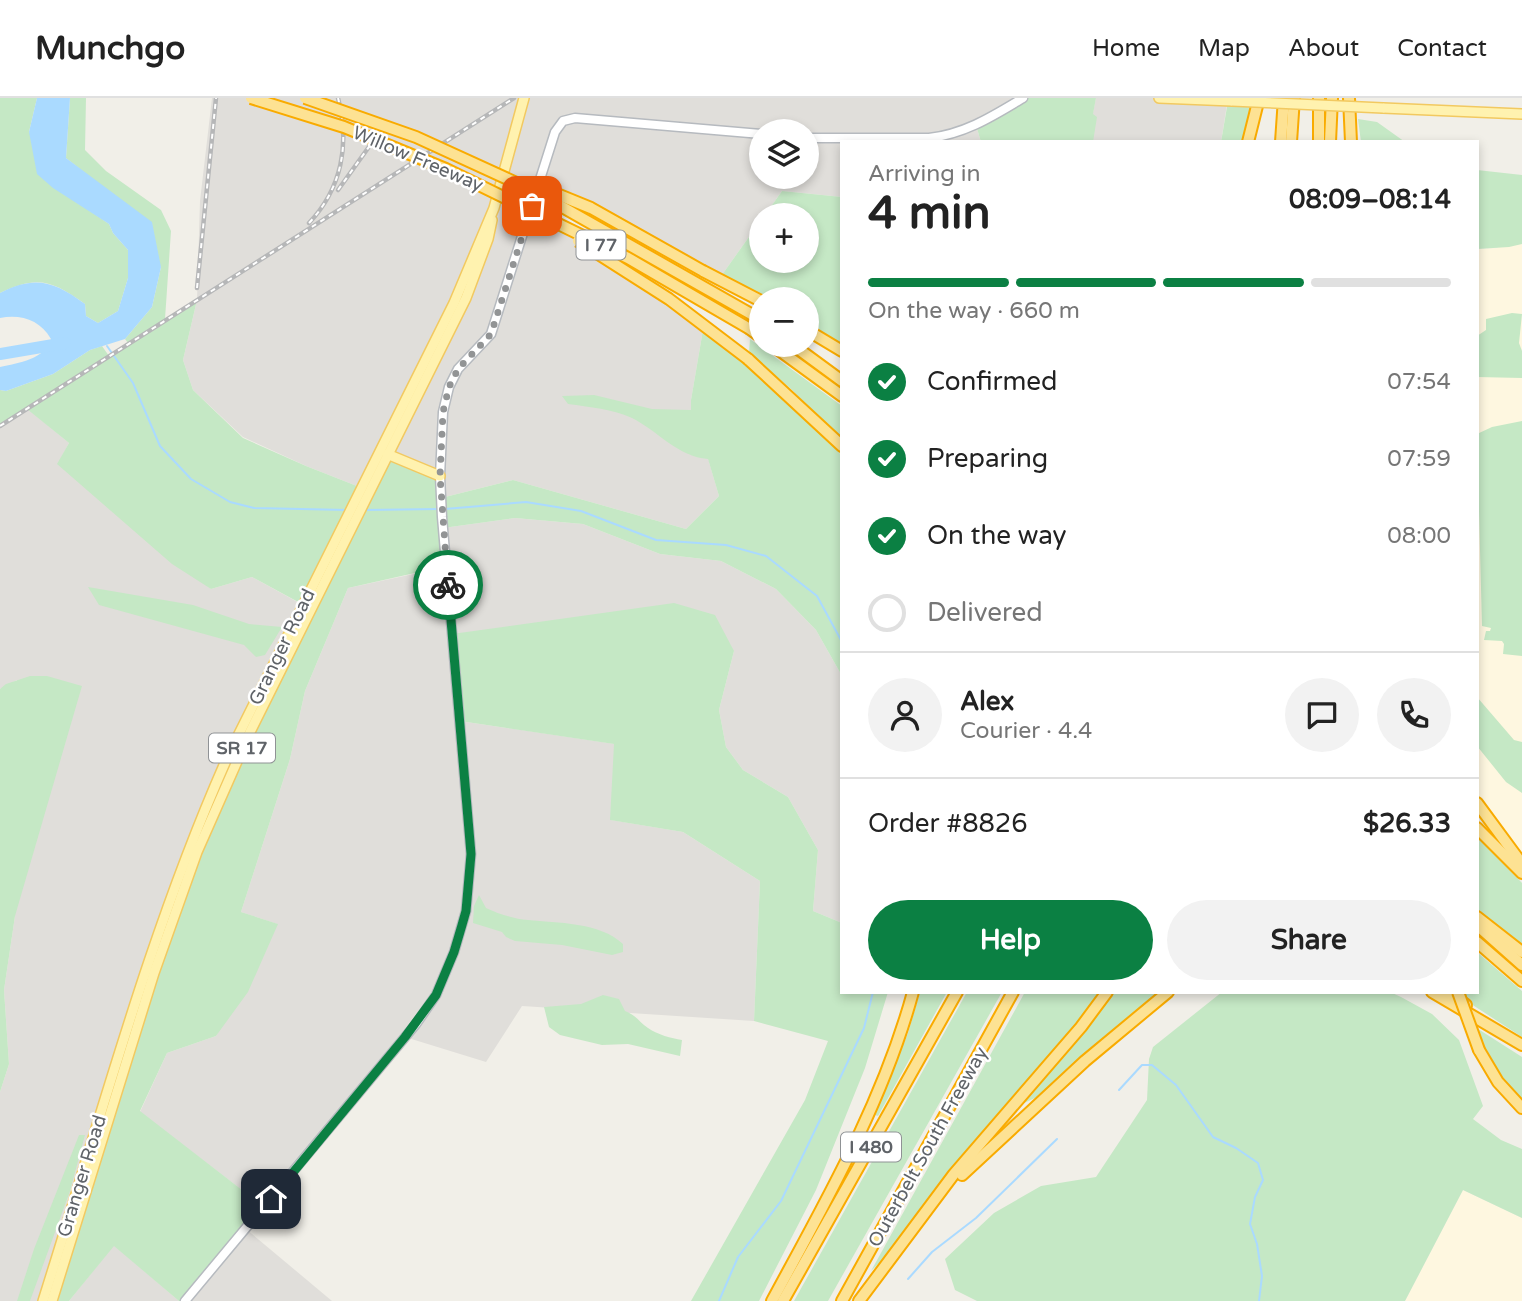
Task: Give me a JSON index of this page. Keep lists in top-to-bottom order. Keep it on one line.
{"streets":{"highway":["Willow Freeway","I 77","I 480","Outerbelt South Freeway"],"main road":["Granger Road","SR 17"]},"page":{"header":"Munchgo","nav":["Home","Map","About","Contact"],"map_buttons":["+","−"],"heading":["4 min","Arriving in","08:09–08:14"],"panel":["Alex","Courier · 4.4","Order #8826","$26.33"],"bar":"On the way · 660 m","list":[["Confirmed","07:54"],["Preparing","07:59"],["On the way","08:00"],"Delivered"],"buttons":["Help","Share"]}}
